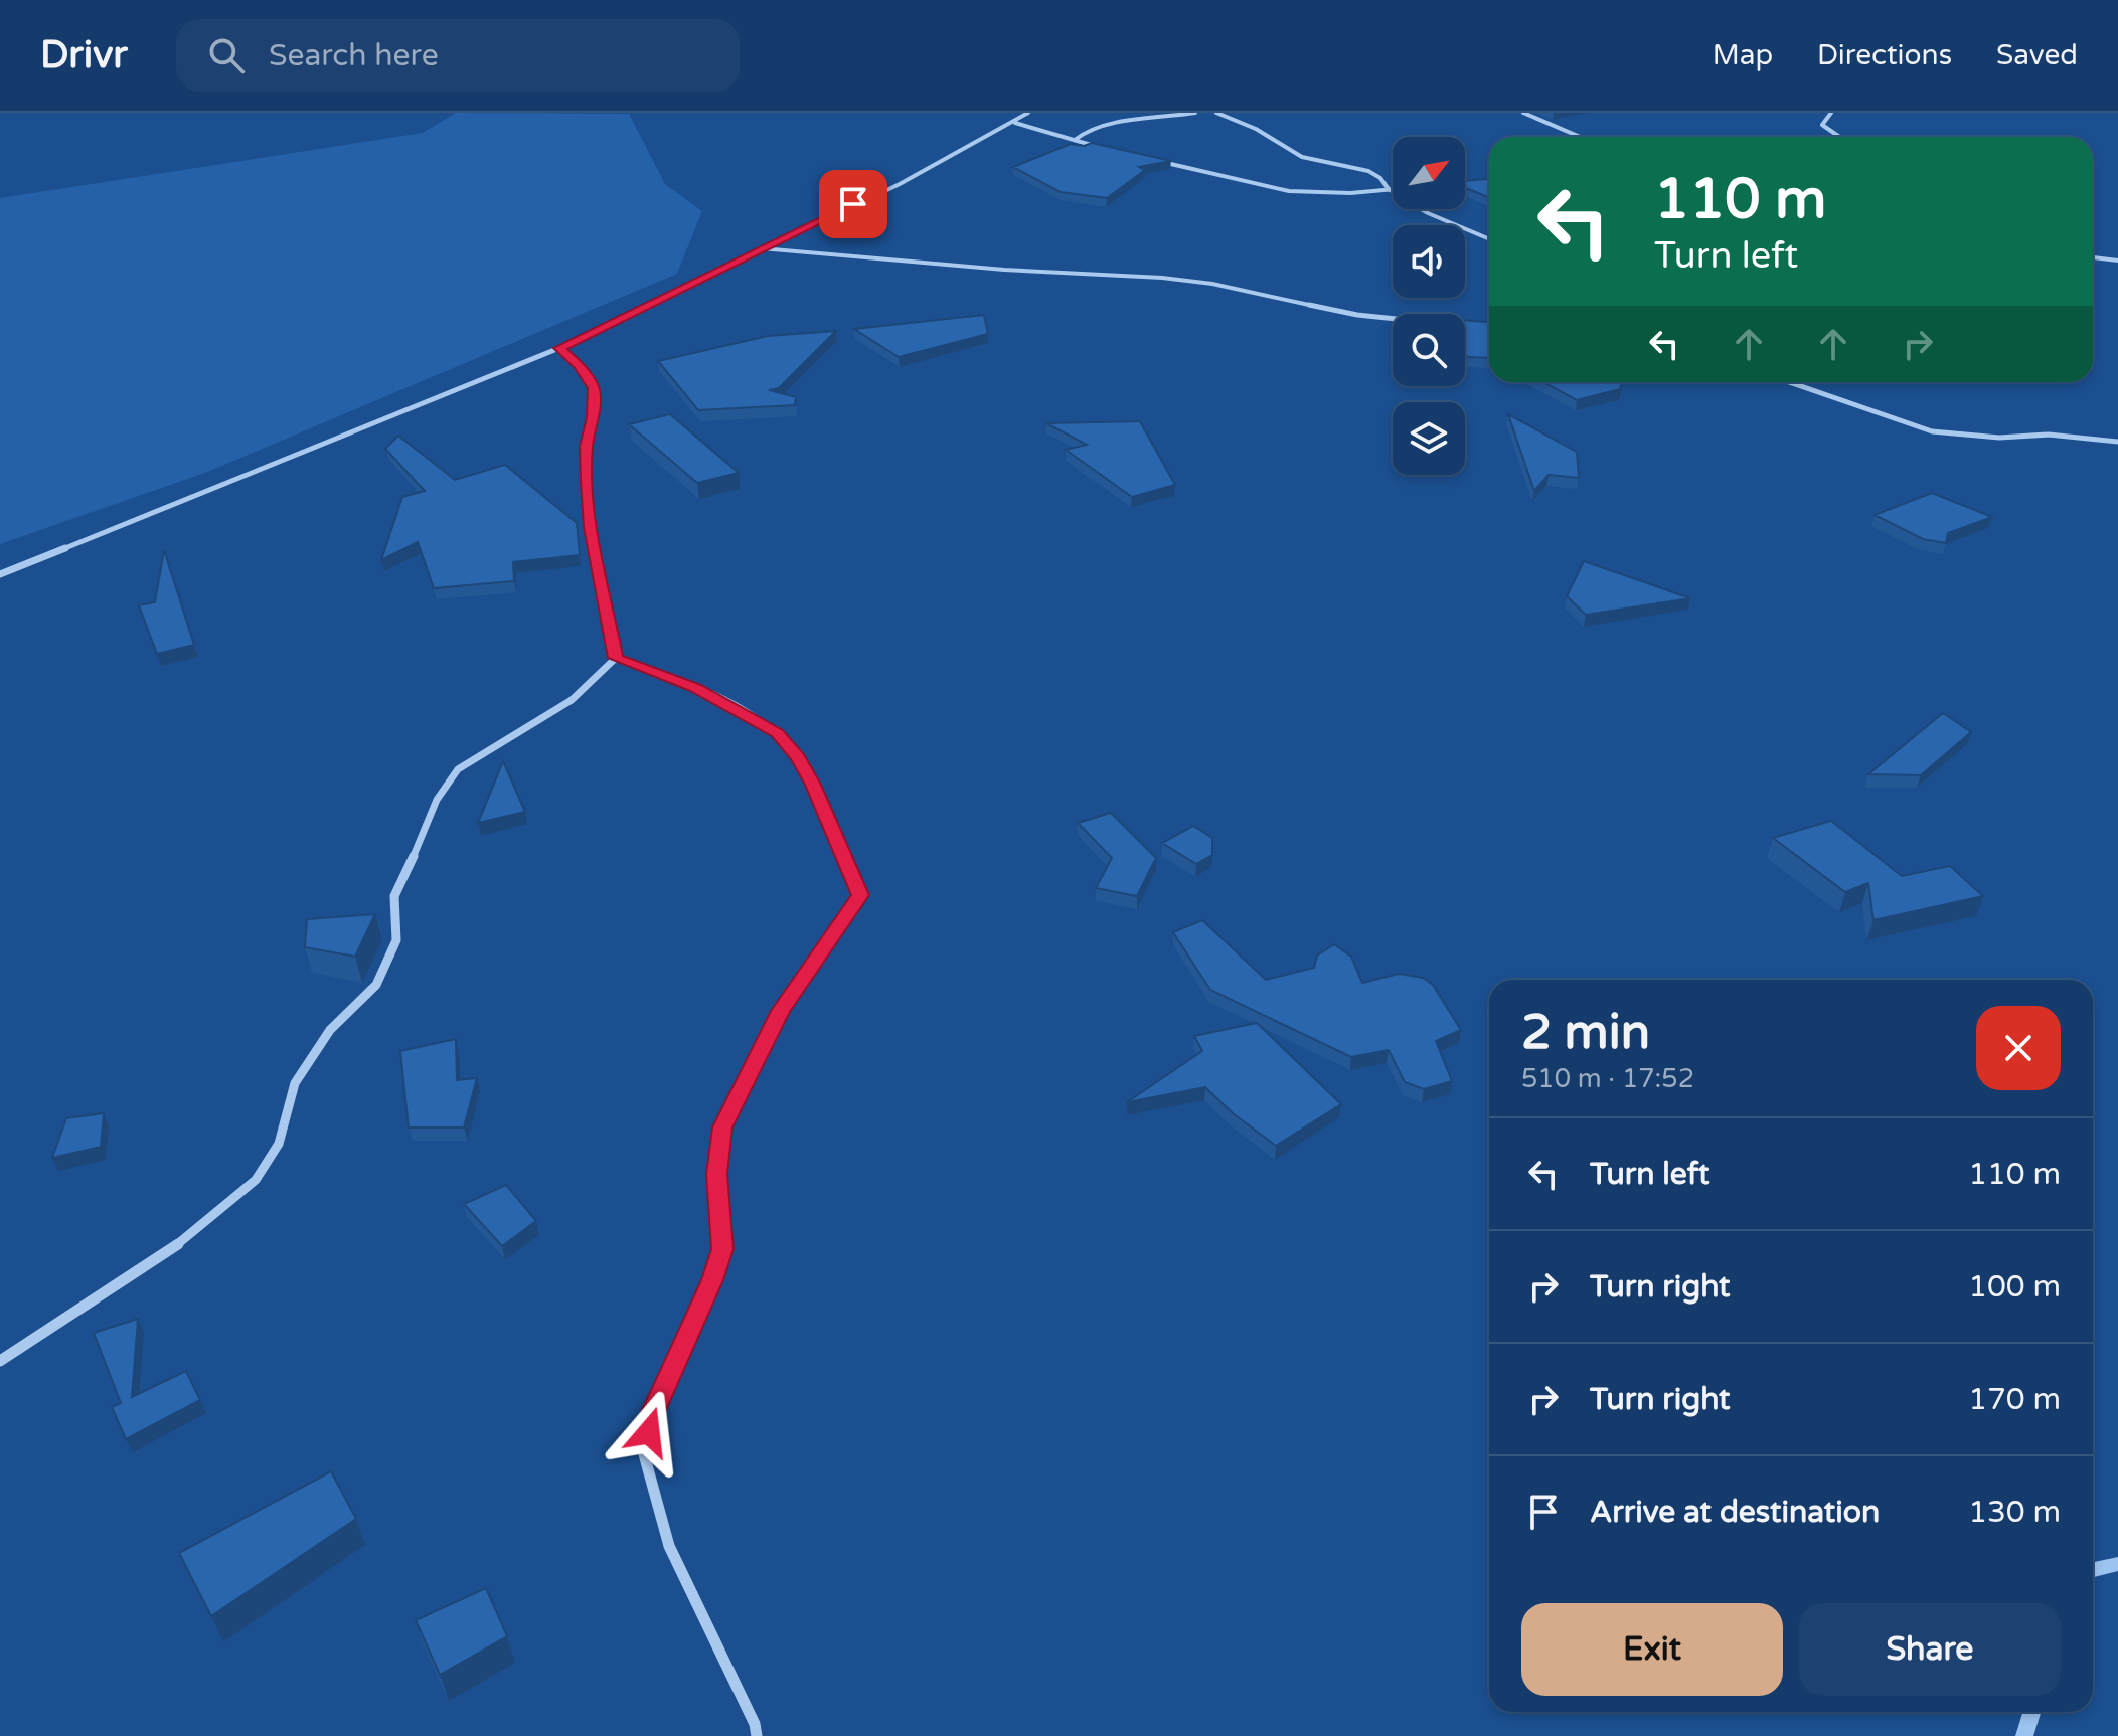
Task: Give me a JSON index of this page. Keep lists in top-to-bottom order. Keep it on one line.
{"north":"top right","page":{"header":"Drivr","search":"Search here","nav":["Map","Directions","Saved"],"turn":["110 m","Turn left"],"heading":["2 min","510 m · 17:52"],"list":[{"name":"Turn left","value":"110 m"},{"name":"Turn right","value":"100 m"},{"name":"Turn right","value":"170 m"},{"name":"Arrive at destination","value":"130 m"}],"buttons":["Exit","Share"]}}
